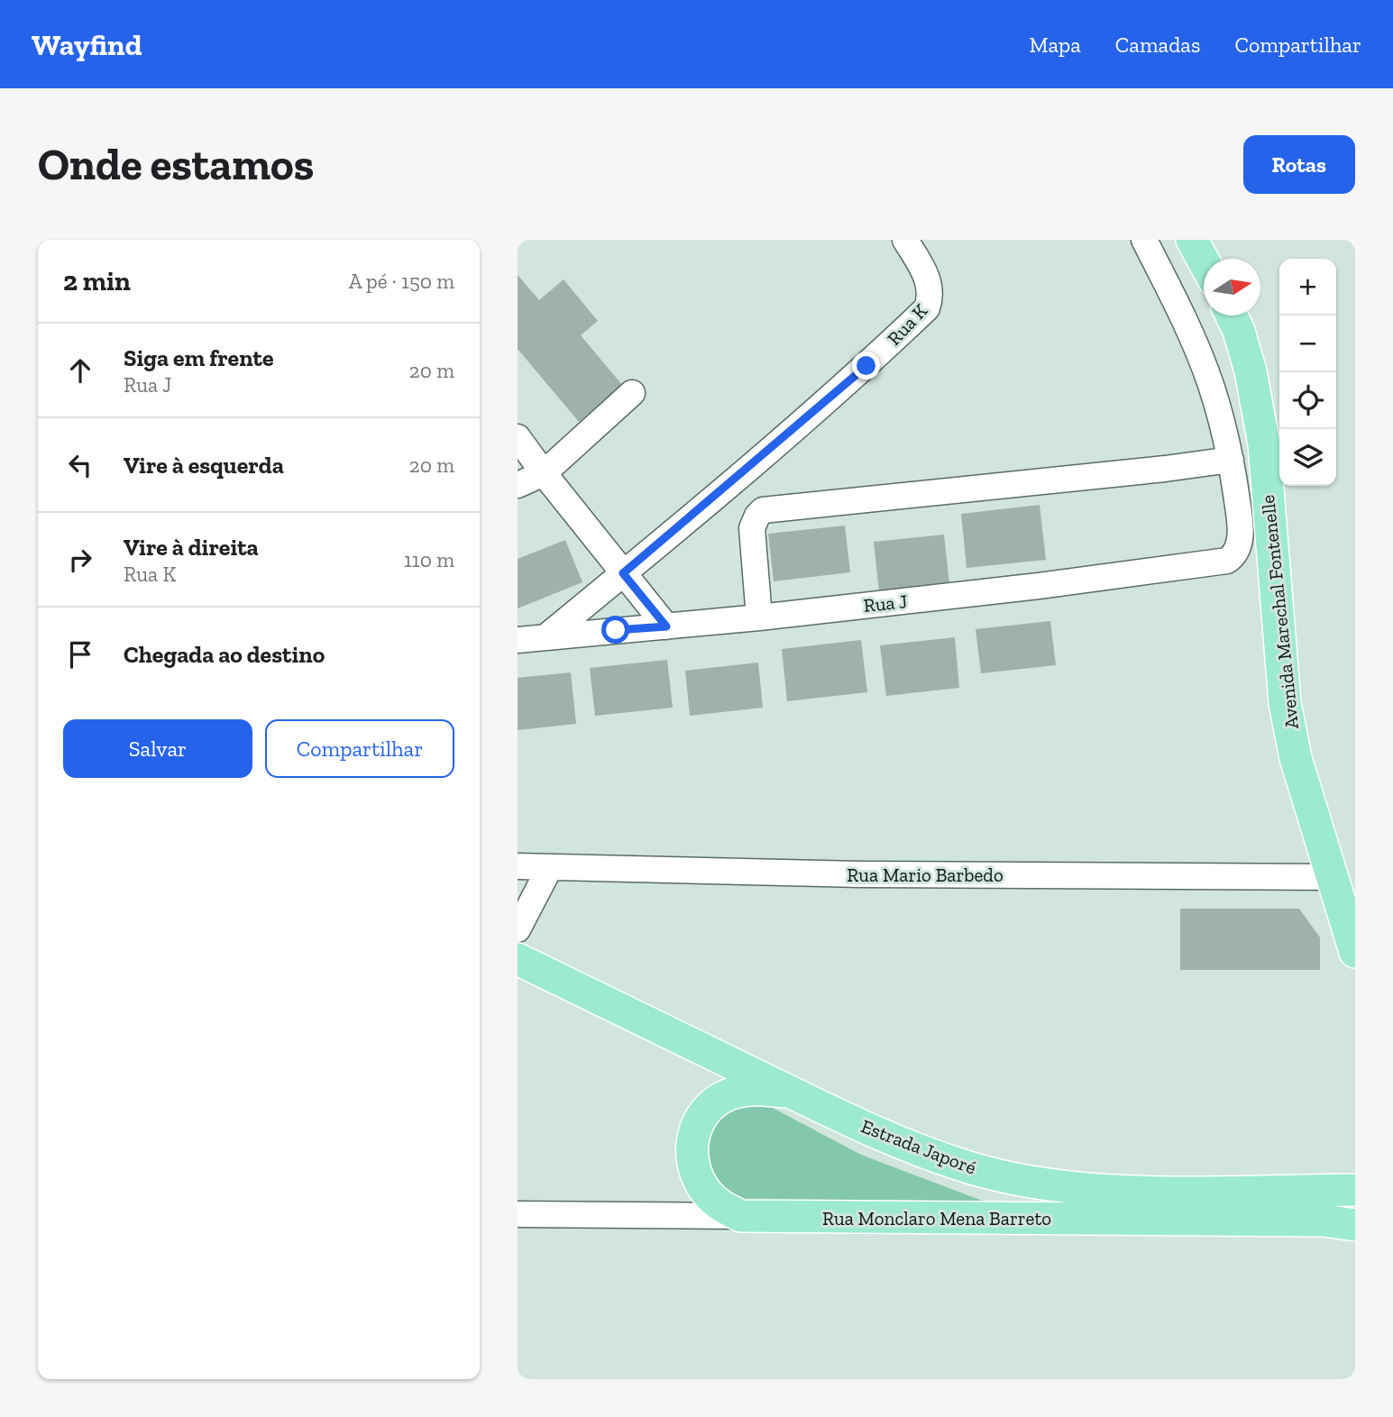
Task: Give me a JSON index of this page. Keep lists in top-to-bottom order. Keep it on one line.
{"streets":{"main road":["Avenida Marechal Fontenelle","Estrada Japoré","Rua Monclaro Mena Barreto"],"street":["Rua K","Rua J","Rua Mario Barbedo"]},"crossings":[["Rua K","Rua J"],["Avenida Marechal Fontenelle","Rua Mario Barbedo"]],"north":"right","page":{"header":"Wayfind","nav":["Mapa","Camadas","Compartilhar"],"buttons":["Rotas",["Salvar","Compartilhar"]],"title":"Onde estamos","heading":["2 min","A pé · 150 m"],"map_buttons":["+","−"],"list":[["Siga em frente","Rua J","20 m"],["Vire à esquerda","20 m"],["Vire à direita","Rua K","110 m"],"Chegada ao destino"]}}
